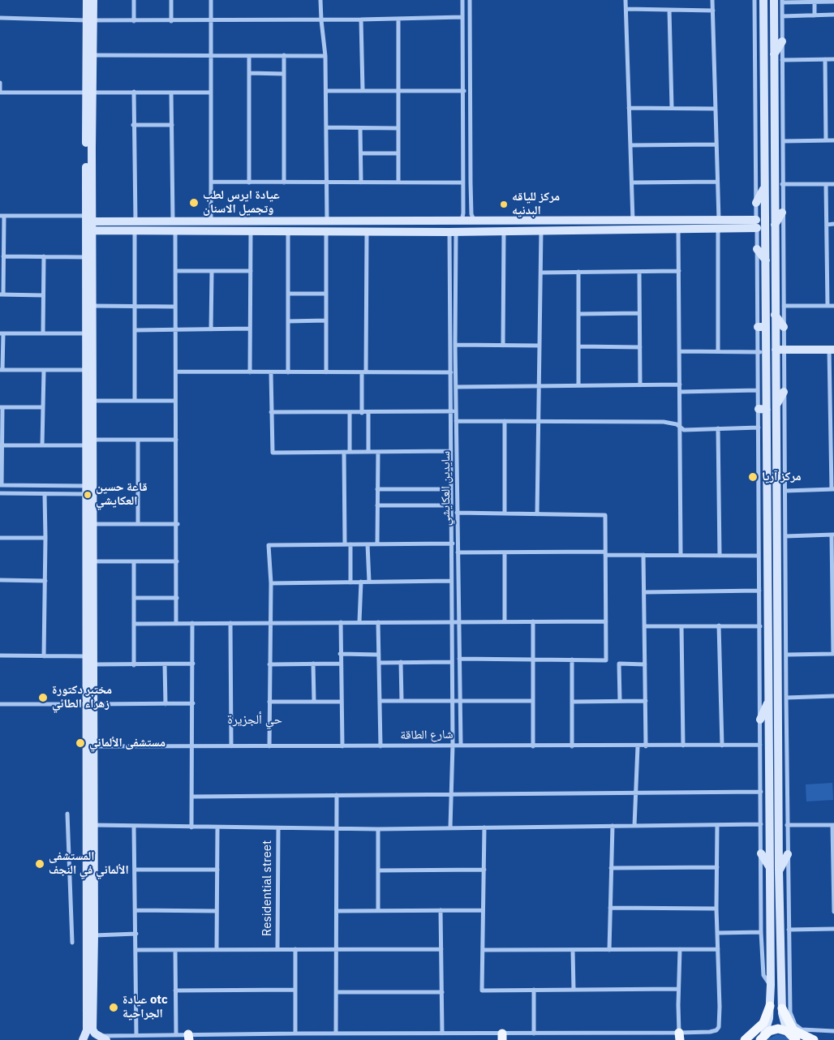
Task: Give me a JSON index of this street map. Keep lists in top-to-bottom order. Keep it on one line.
{"streets":{"street":["سايدين العكايشي","شارع الطاقة","Residential street"]},"crossings":[["سايدين العكايشي","شارع الطاقة"]],"districts":["حي ألجزيرة"],"places":["عيادة ايرس لطب وتجميل الاسنان","مركز للياقه البدنيه","مركز آريا","قاعة حسين العكايشي","مختبر دكتورة زهراء الطائي","مستشفى الألماني","المستشفى الألماني في النجف","عيادة otc الجراحية"]}
